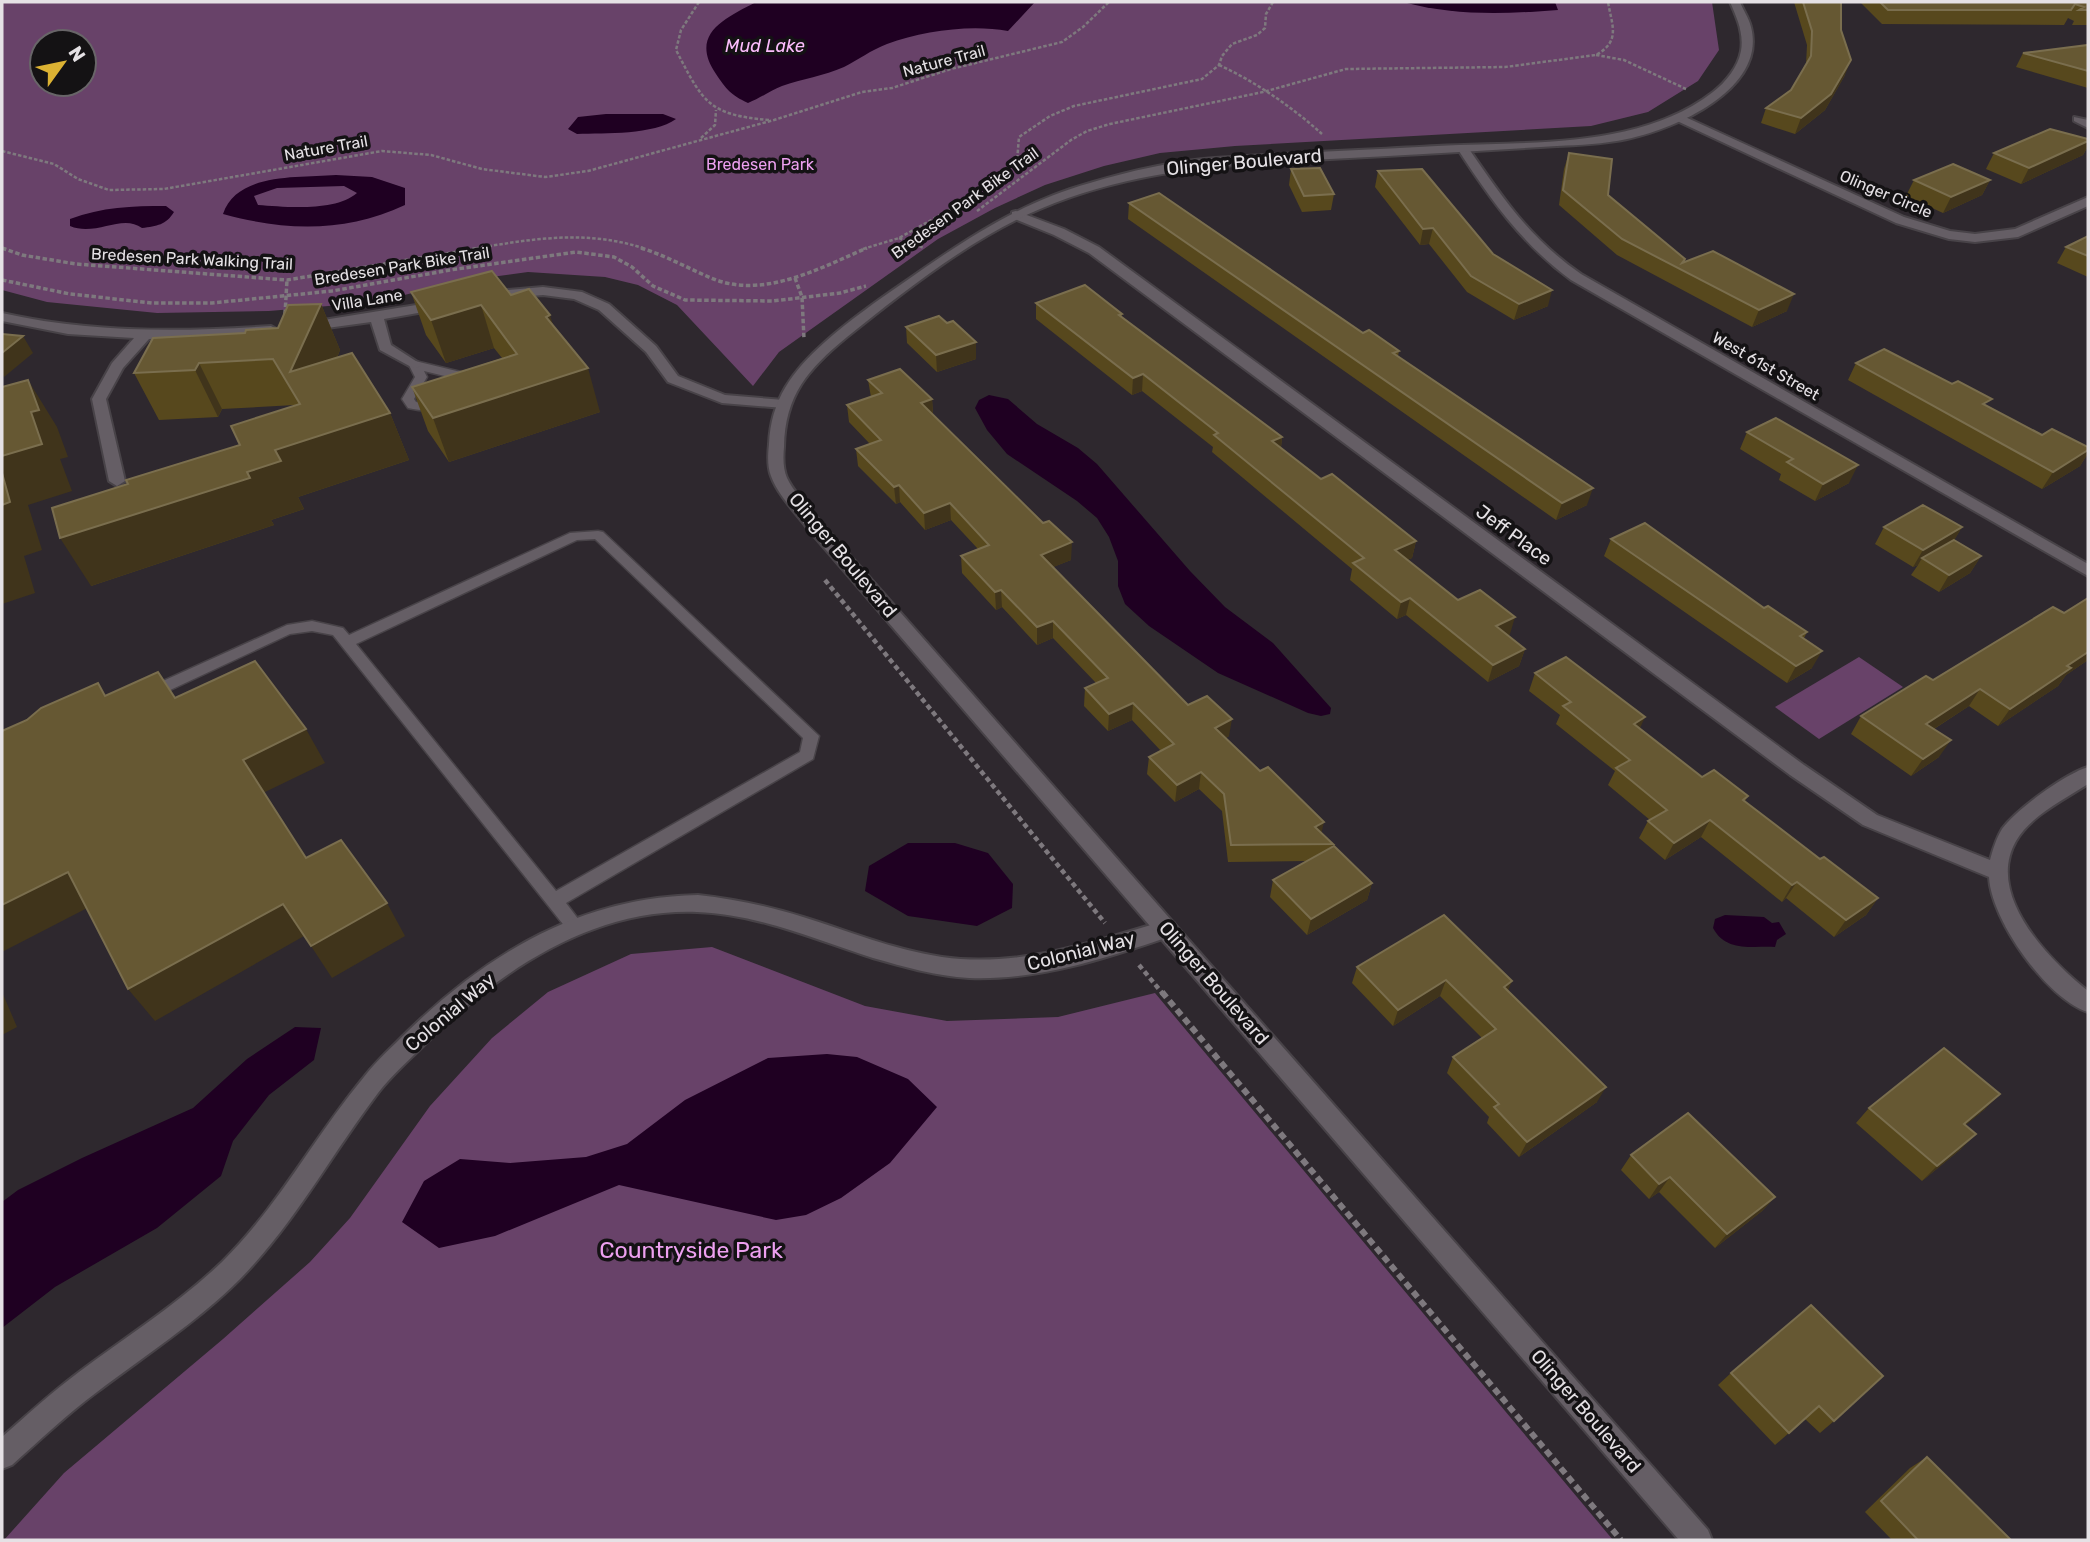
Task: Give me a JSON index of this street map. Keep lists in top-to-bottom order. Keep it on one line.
{"streets":{"street":["Olinger Boulevard","Olinger Circle","Villa Lane","West 61st Street","Jeff Place","Colonial Way"],"path":["Nature Trail","Bredesen Park Bike Trail","Bredesen Park Walking Trail"]},"crossings":[["Olinger Boulevard","Olinger Circle"],["Olinger Boulevard","Bredesen Park Bike Trail"],["Olinger Boulevard","Villa Lane"],["Olinger Boulevard","West 61st Street"],["Olinger Boulevard","Jeff Place"],["Olinger Boulevard","Colonial Way"]],"water":["Mud Lake"],"parks":["Bredesen Park","Countryside Park"],"north":"top right"}
